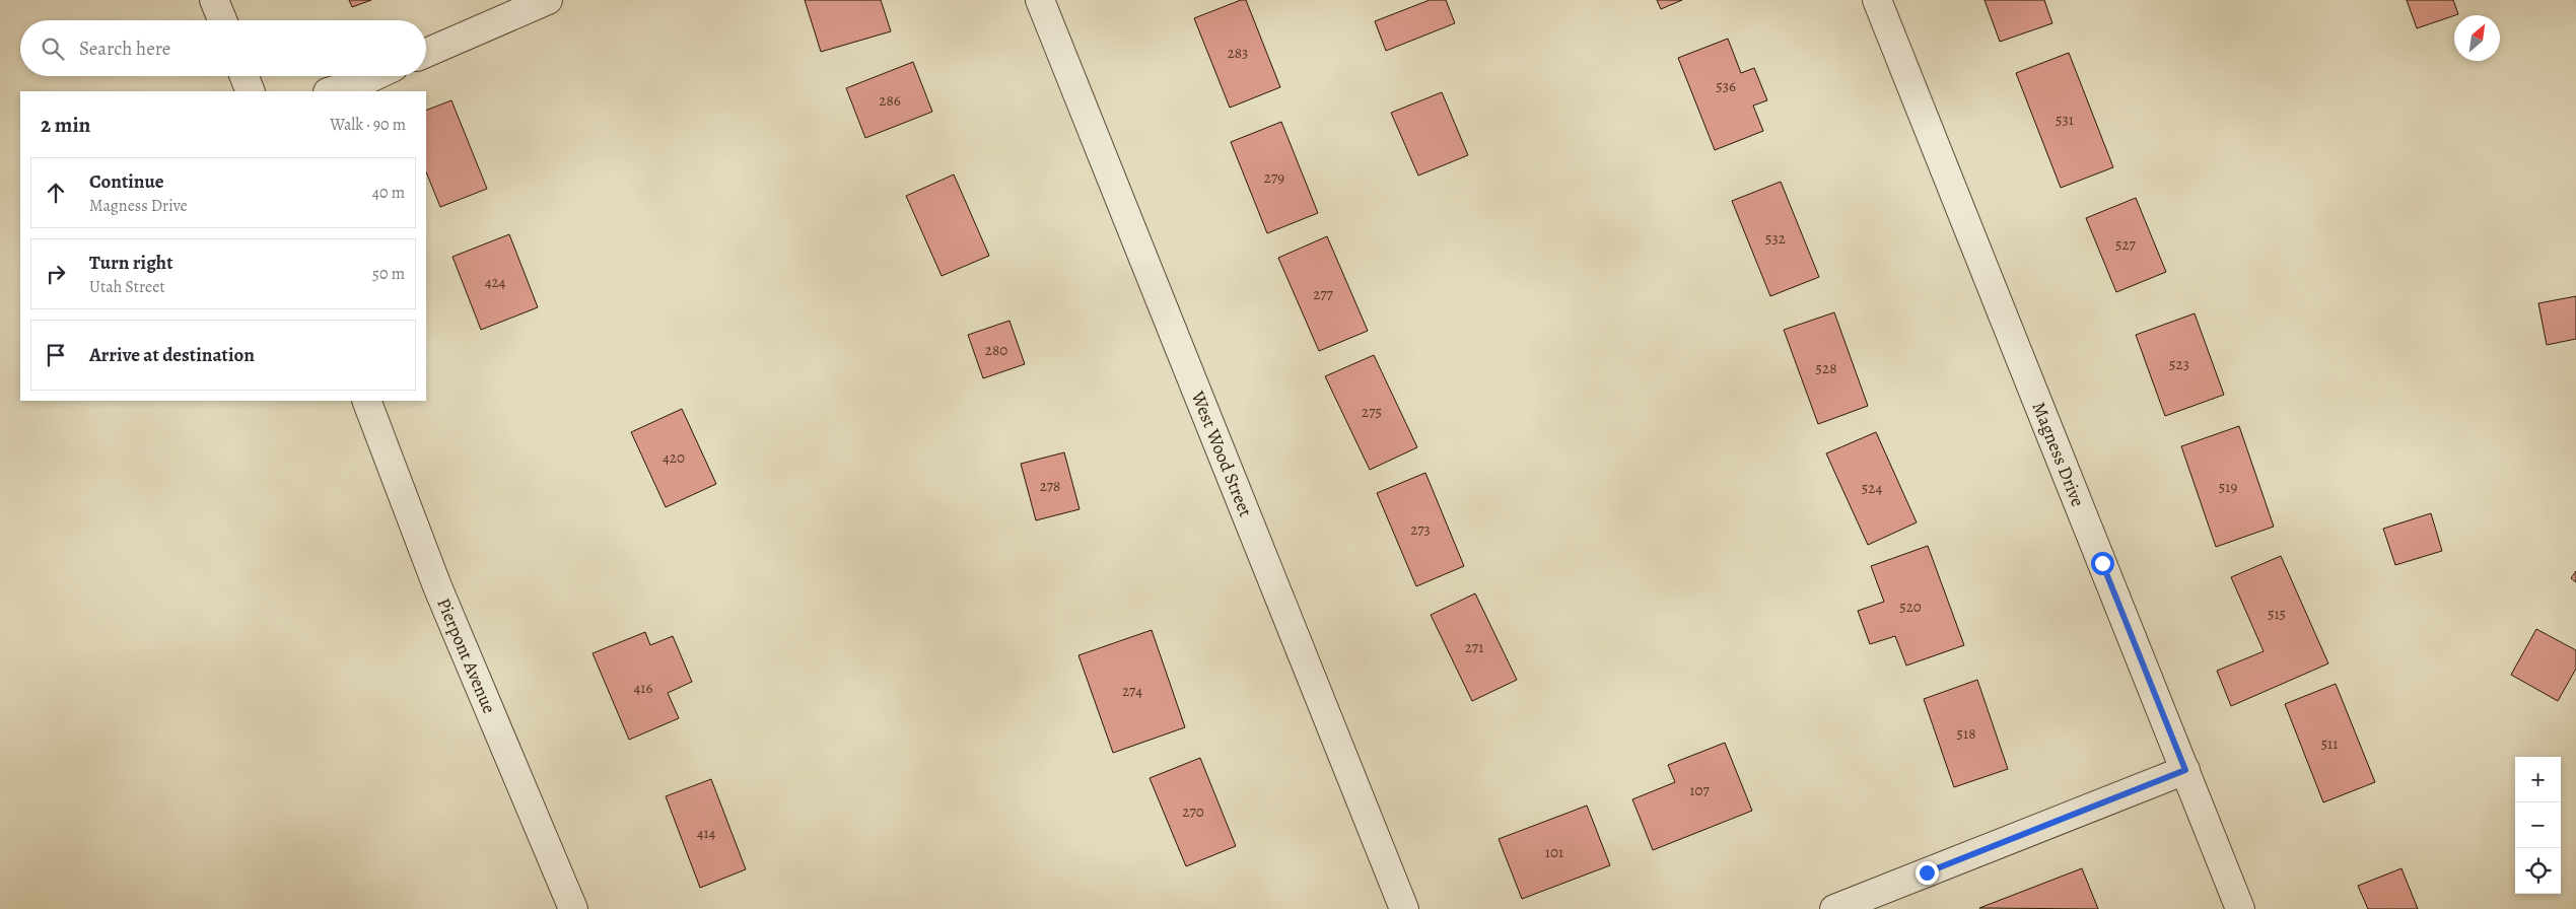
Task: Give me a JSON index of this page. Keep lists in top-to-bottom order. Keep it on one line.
{"streets":{"street":["West Wood Street","Magness Drive","Pierpont Avenue"]},"house_numbers":["283","536","286","531","279","532","527","424","277","280","523","528","275","420","278","519","524","273","520","515","271","416","274","518","511","107","270","414","101"],"north":"top right","page":{"search":"Search here","heading":["2 min","Walk · 90 m"],"list":[["Continue","Magness Drive","40 m"],["Turn right","Utah Street","50 m"],"Arrive at destination"],"map_buttons":["+","−"]}}
